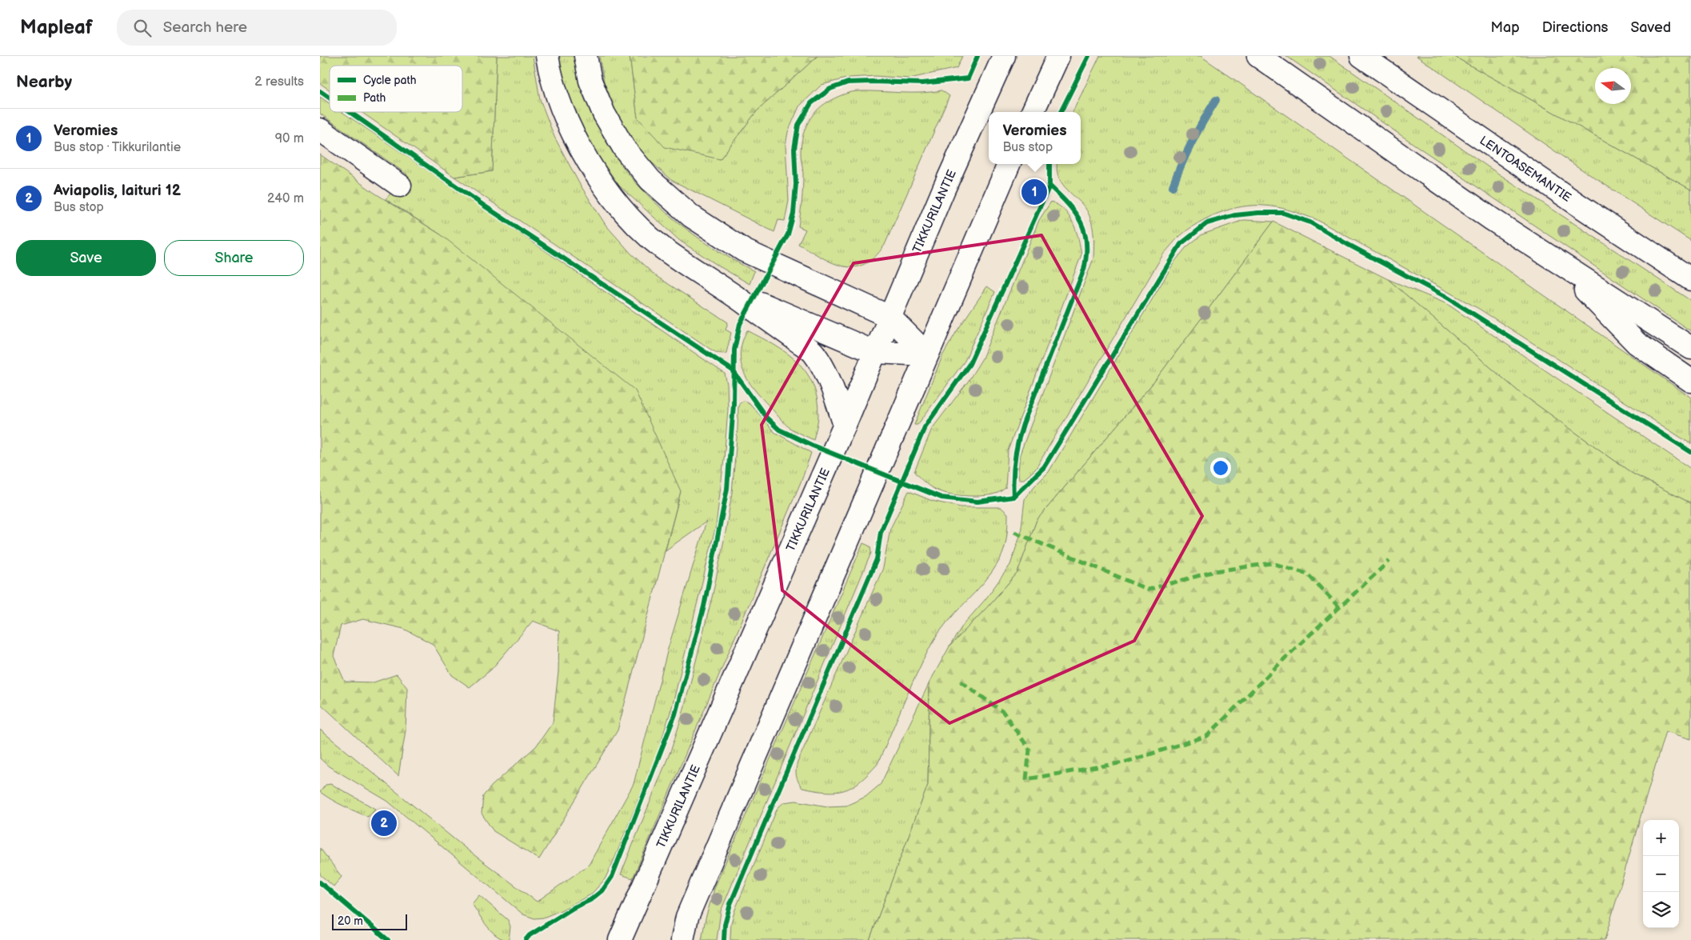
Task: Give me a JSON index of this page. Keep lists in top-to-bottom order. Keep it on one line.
{"streets":{"main road":["LENTOASEMANTIE","TIKKURILANTIE"]},"legend":["Cycle path","Path"],"scale_bar":"20 m","north":"left","page":{"header":"Mapleaf","search":"Search here","nav":["Map","Directions","Saved"],"heading":["Nearby","2 results"],"list":[{"mark":"1","name":"Veromies","note":"Bus stop · Tikkurilantie","value":"90 m"},{"mark":"2","name":"Aviapolis, laituri 12","note":"Bus stop","value":"240 m"}],"popup":["Veromies","Bus stop"],"pins":["1","2"],"buttons":["Save","Share"],"map_buttons":["+","−"],"scale":"20 m"}}
